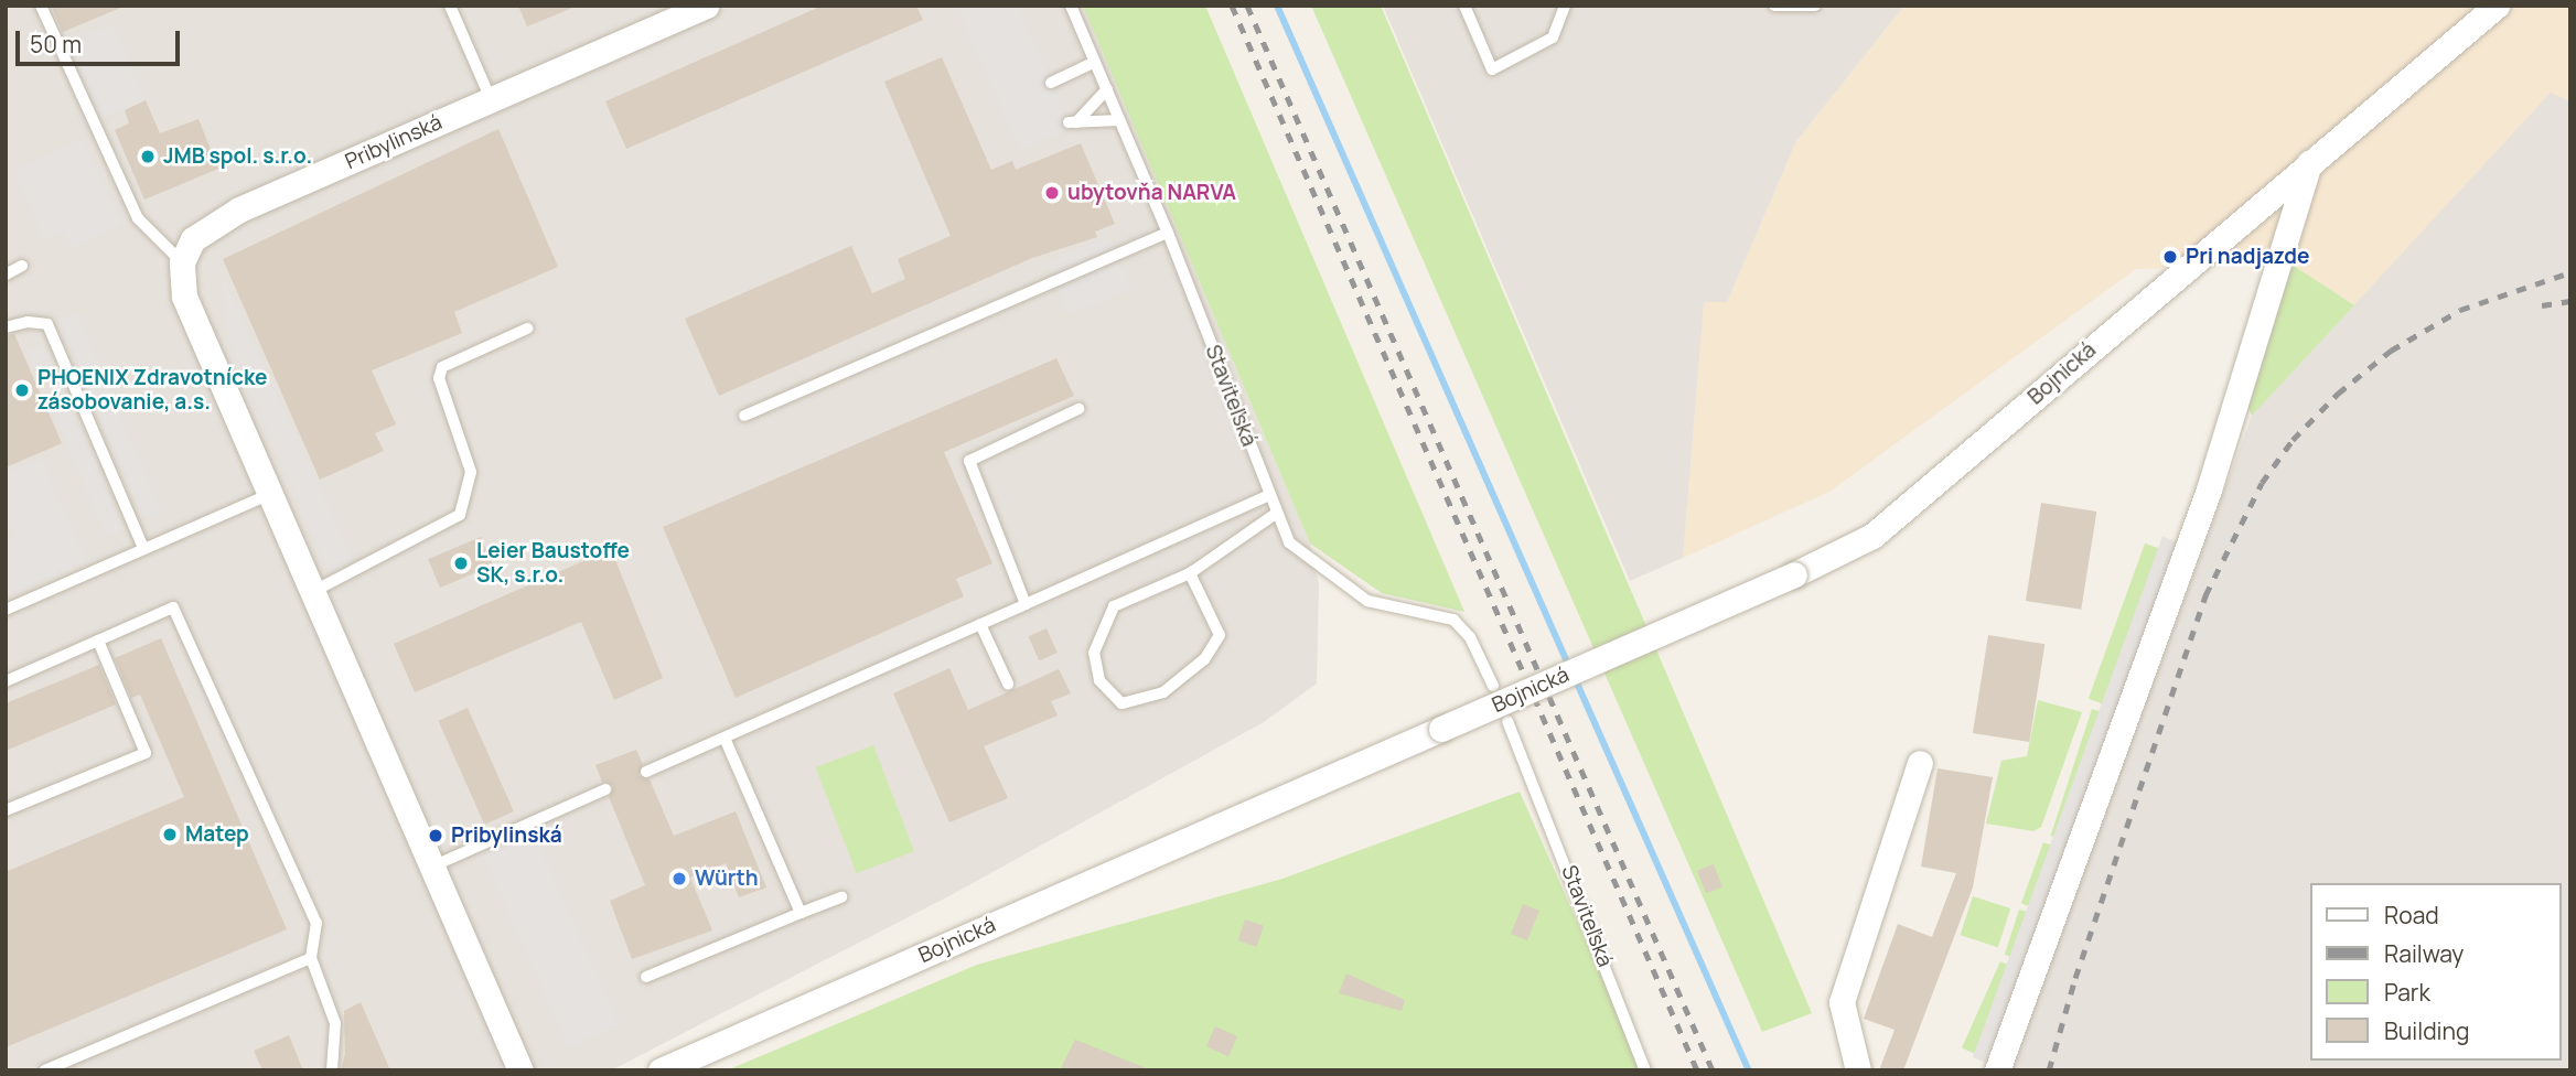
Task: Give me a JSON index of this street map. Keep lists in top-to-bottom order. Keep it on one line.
{"streets":{"street":["Pribylinská","Bojnická"],"lane":["Staviteľská"]},"places":["JMB spol. s.r.o.","ubytovňa NARVA","Pri nadjazde","PHOENIX Zdravotnícke zásobovanie, a.s.","Leier Baustoffe SK, s.r.o.","Matep","Pribylinská","Würth"],"legend":["Road","Railway","Park","Building"],"scale_bar":"50 m"}
